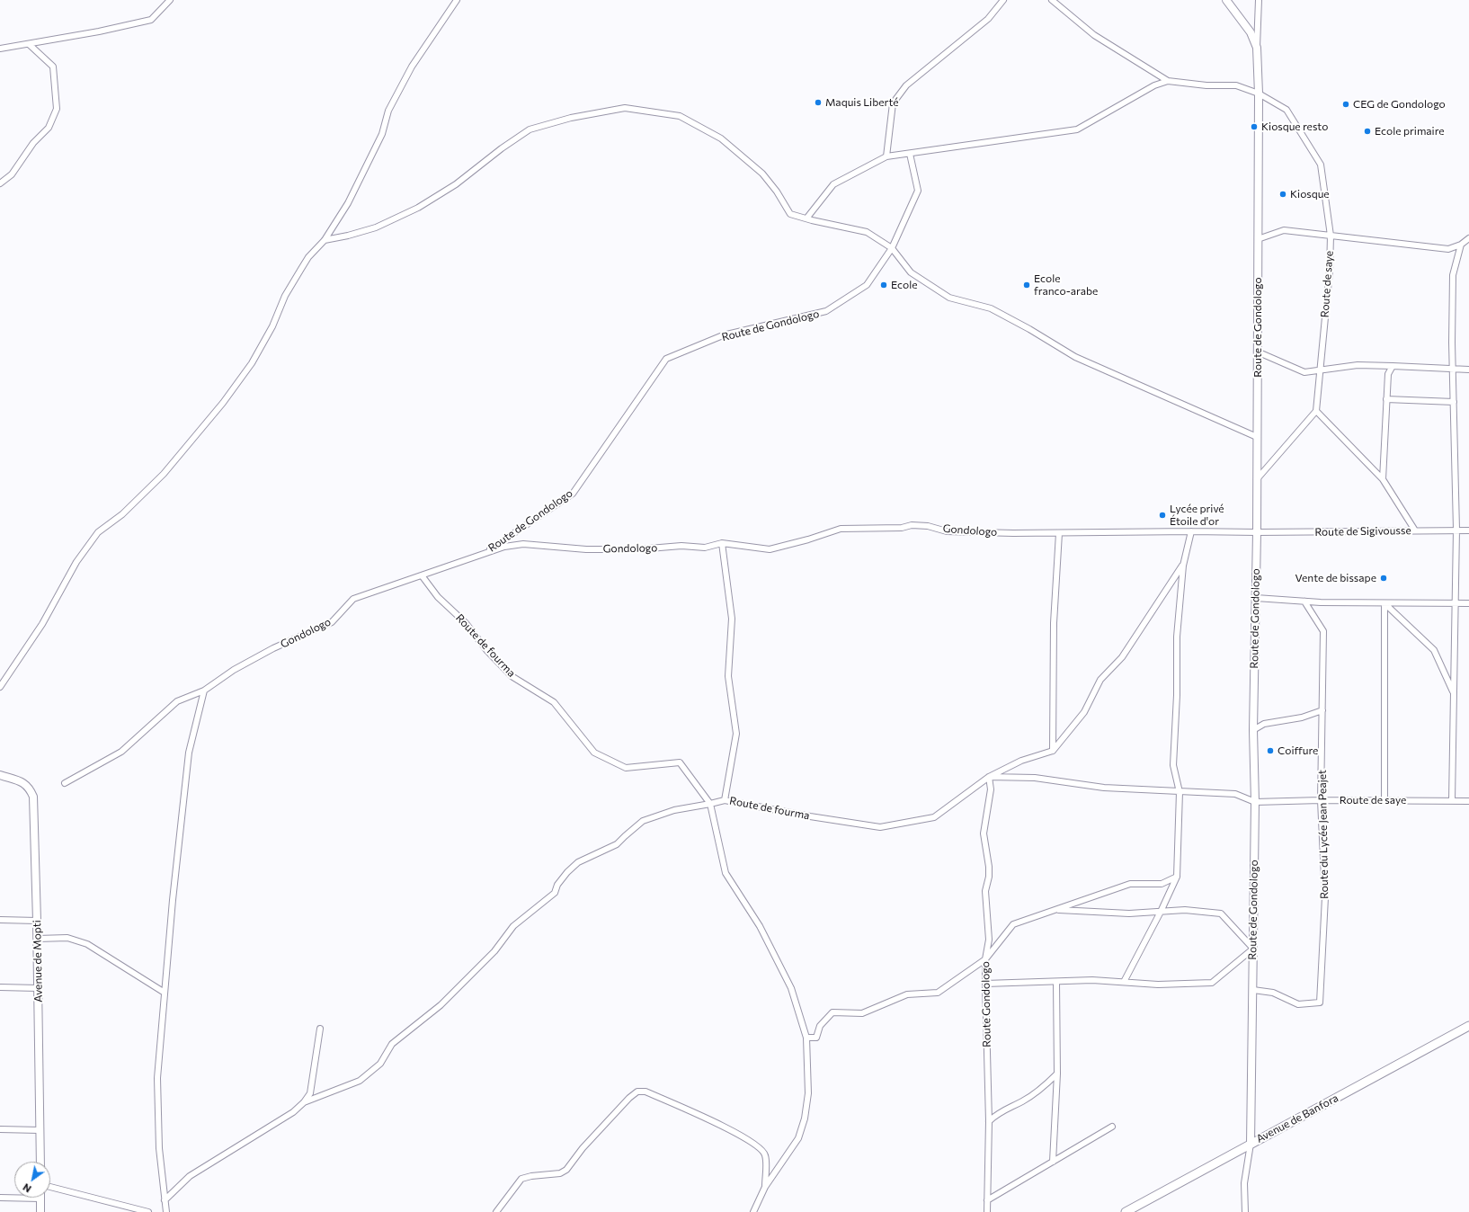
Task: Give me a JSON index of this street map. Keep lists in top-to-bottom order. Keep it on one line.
{"streets":{"main road":["Avenue de Banfora"],"street":["Route de saye","Route de Gondologo","Gondologo","Route de Sigivousse","Route de fourma","Route du Lycée Jean Peajet","Avenue de Mopti","Route Gondologo"]},"crossings":[["Route de saye","Route de Gondologo"],["Route de saye","Route du Lycée Jean Peajet"],["Route de Gondologo","Gondologo"],["Route de Gondologo","Route de Sigivousse"],["Route de Gondologo","Route du Lycée Jean Peajet"],["Route de Gondologo","Avenue de Banfora"],["Gondologo","Route de Sigivousse"],["Gondologo","Route de fourma"],["Route de fourma","Route Gondologo"]],"places":["Maquis Liberté","CEG de Gondologo","Kiosque resto","Ecole primaire","Kiosque","Ecole","Ecole franco-arabe","Lycée privé Étoile d'or","Vente de bissape","Coiffure"],"north":"bottom left"}
